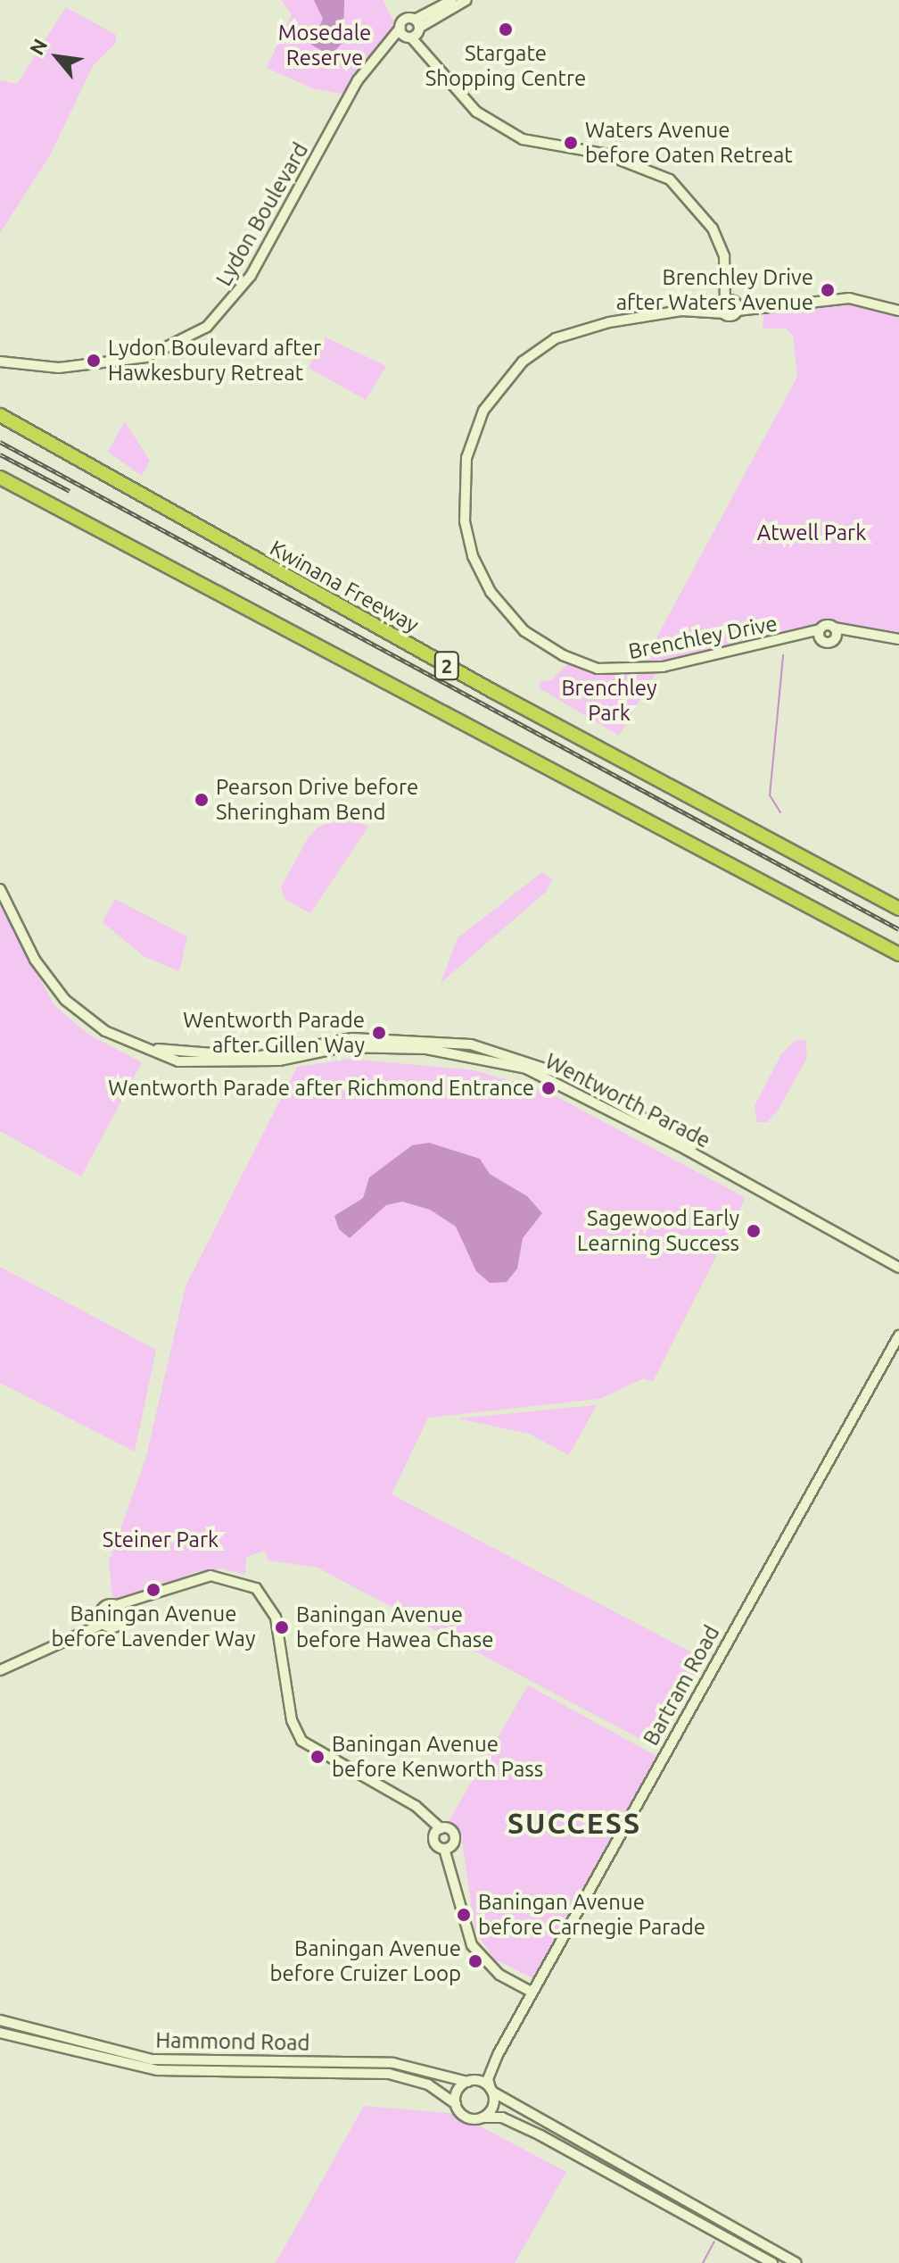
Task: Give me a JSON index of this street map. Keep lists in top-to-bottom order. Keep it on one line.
{"streets":{"highway":["Kwinana Freeway","2"],"street":["Lydon Boulevard","Brenchley Drive","Wentworth Parade","Bartram Road","Hammond Road"]},"crossings":[["Bartram Road","Hammond Road"]],"districts":["SUCCESS"],"parks":["Mosedale Reserve","Atwell Park","Brenchley Park","Steiner Park"],"places":["Stargate Shopping Centre","Waters Avenue before Oaten Retreat","Brenchley Drive after Waters Avenue","Lydon Boulevard after Hawkesbury Retreat","Pearson Drive before Sheringham Bend","Wentworth Parade after Gillen Way","Wentworth Parade after Richmond Entrance","Sagewood Early Learning Success","Baningan Avenue before Lavender Way","Baningan Avenue before Hawea Chase","Baningan Avenue before Kenworth Pass","Baningan Avenue before Carnegie Parade","Baningan Avenue before Cruizer Loop"],"north":"top left"}
